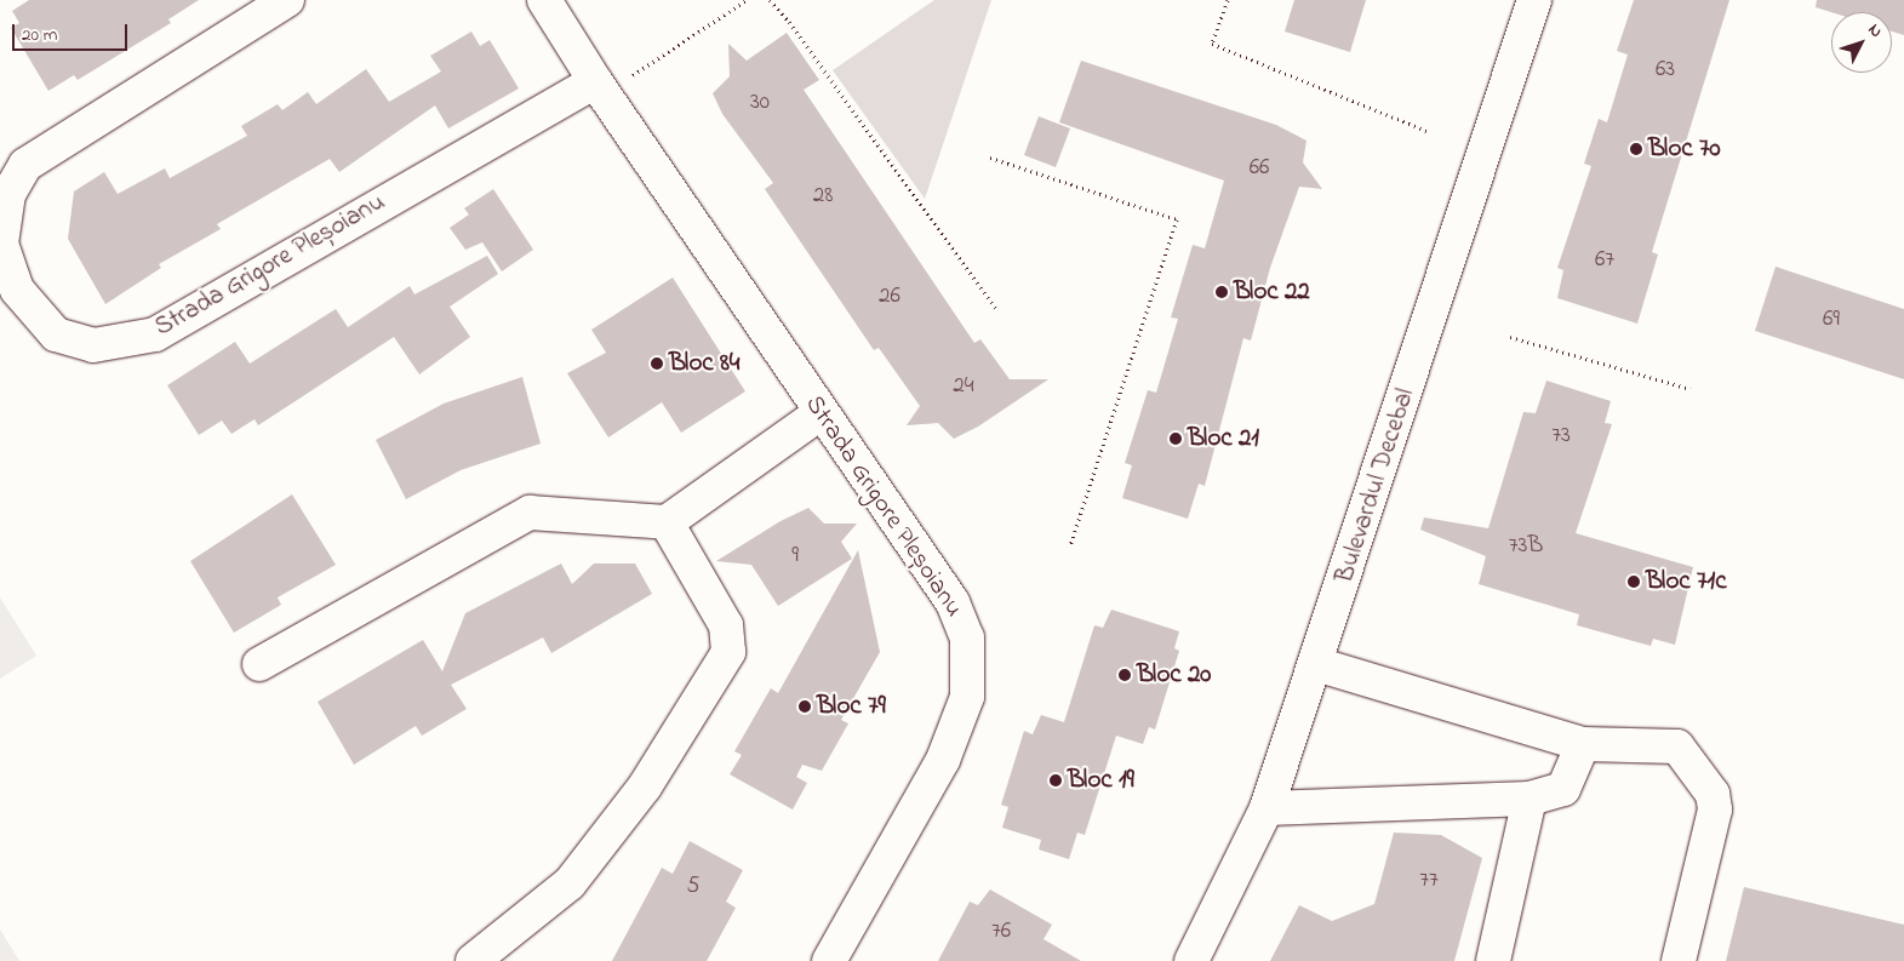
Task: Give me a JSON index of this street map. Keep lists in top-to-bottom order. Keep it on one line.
{"streets":{"street":["Strada Grigore Pleșoianu","Bulevardul Decebal"]},"places":["Bloc 70","Bloc 22","Bloc 84","Bloc 21","Bloc 71c","Bloc 20","Bloc 79","Bloc 19"],"house_numbers":["63","30","66","28","67","26","69","24","73","73B","9","77","5","76"],"scale_bar":"20 m","north":"top right"}
